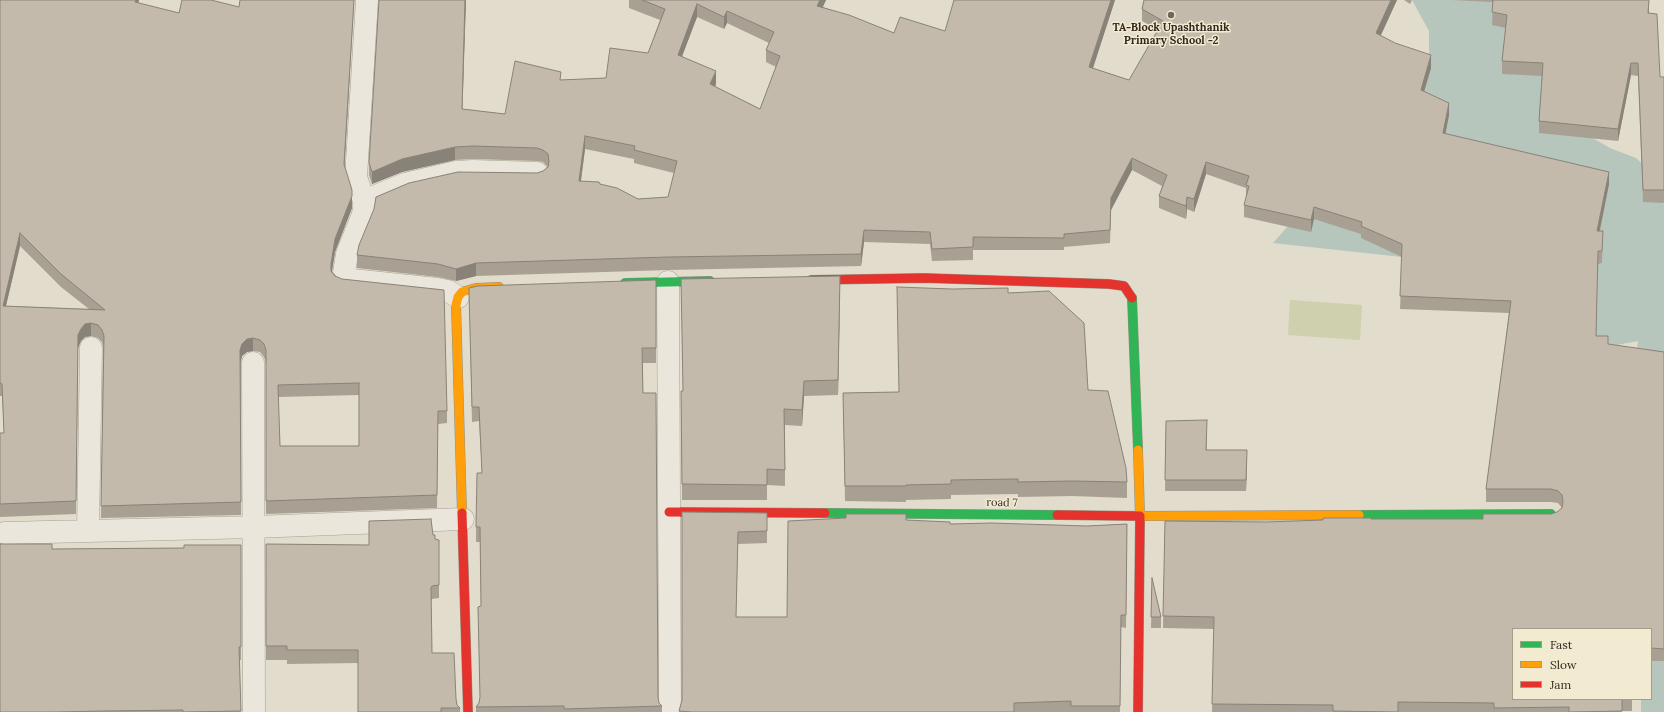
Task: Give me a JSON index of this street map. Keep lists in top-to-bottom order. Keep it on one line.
{"streets":{"street":["road 7"]},"places":["TA-Block Upashthanik Primary School -2"],"legend":["Fast","Slow","Jam"]}
